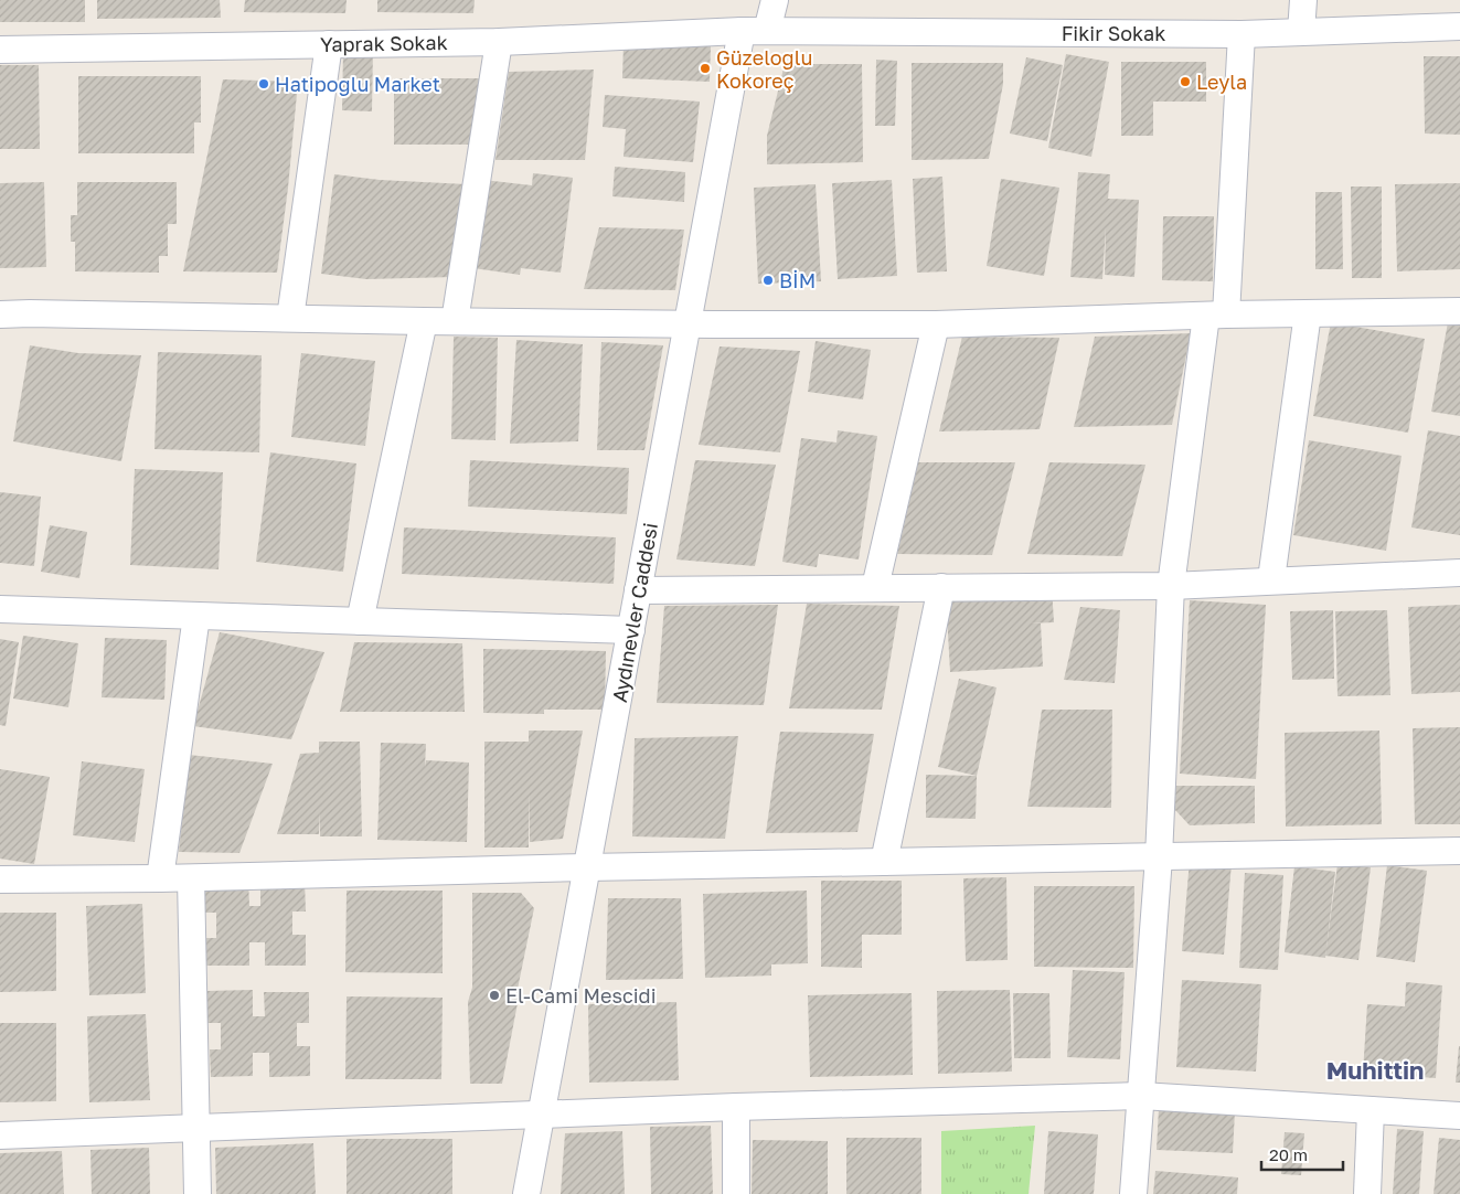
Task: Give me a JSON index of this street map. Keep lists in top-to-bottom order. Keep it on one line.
{"streets":{"street":["Fikir Sokak","Yaprak Sokak","Aydınevler Caddesi"]},"crossings":[["Fikir Sokak","Yaprak Sokak"],["Yaprak Sokak","Aydınevler Caddesi"]],"districts":["Muhittin"],"places":["Güzeloğlu Kokoreç","Leyla","Hatipoğlu Market","BİM","El-Cami Mescidi"],"scale_bar":"20 m"}
